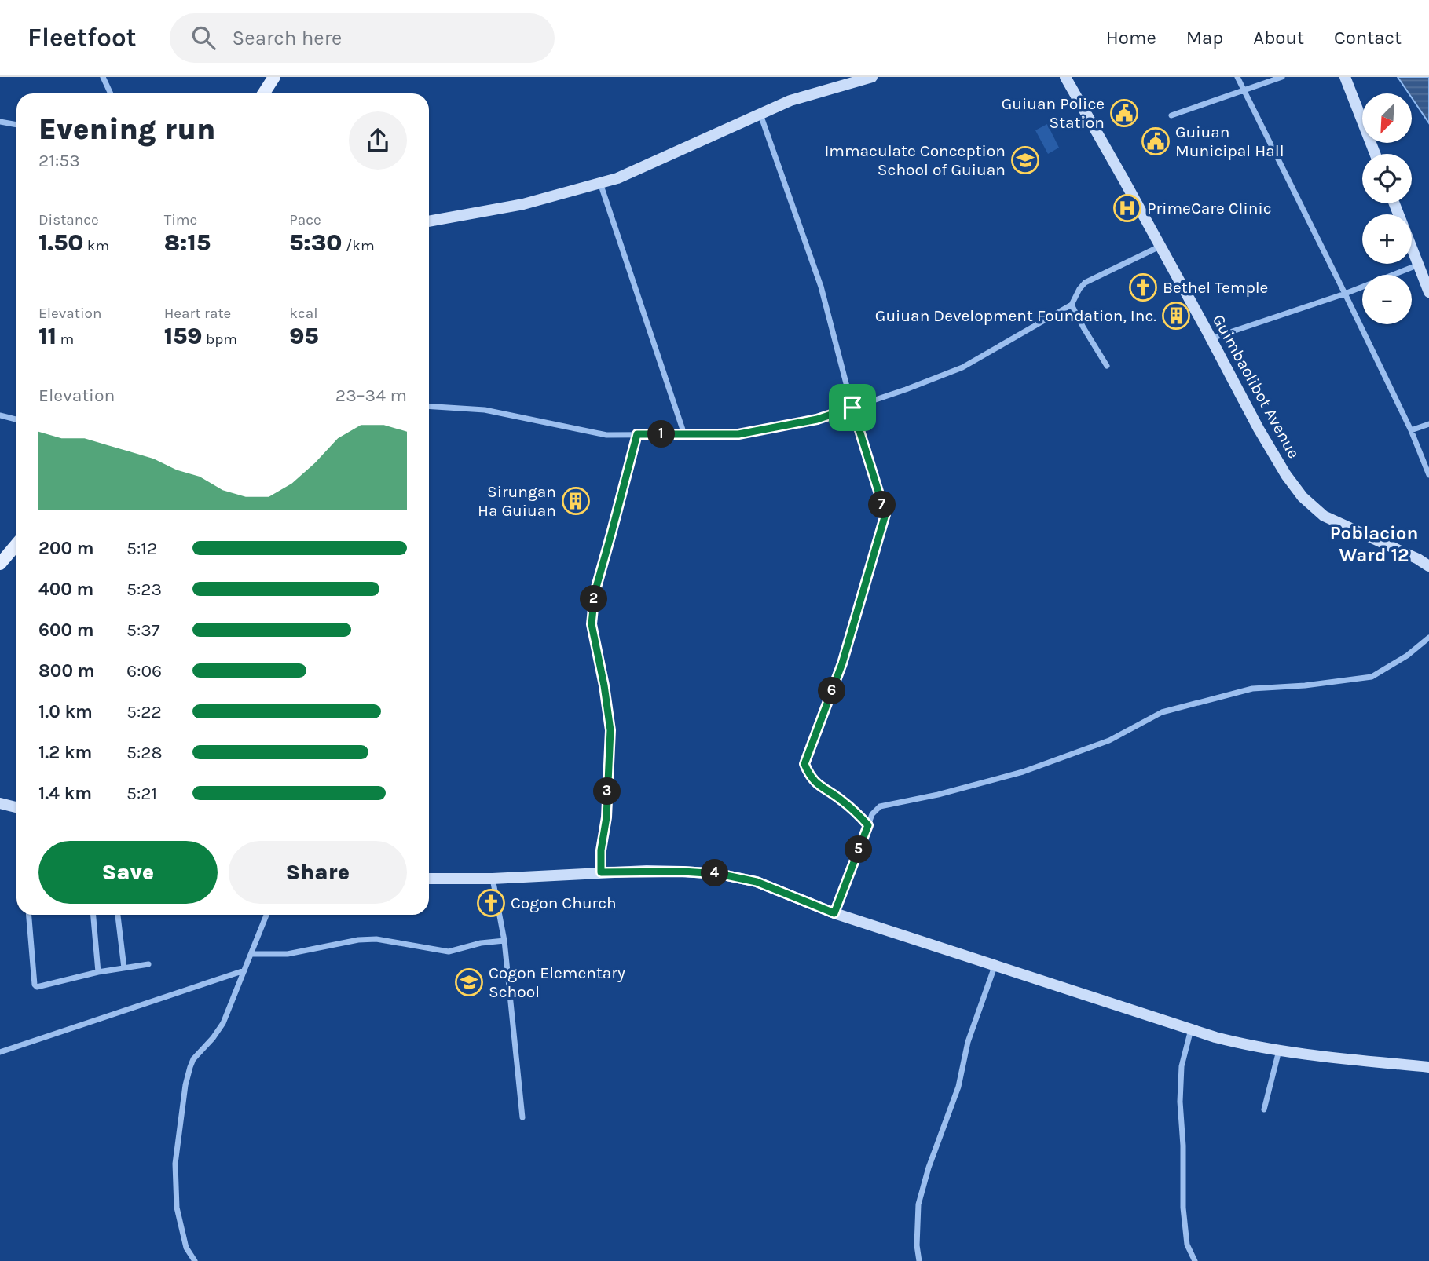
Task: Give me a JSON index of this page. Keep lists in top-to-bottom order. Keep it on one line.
{"streets":{"street":["Guimbaolibot Avenue"]},"districts":["Poblacion Ward 12"],"places":{"public building":["Guiuan Police Station","Guiuan Municipal Hall"],"school or university":["Immaculate Conception School of Guiuan","Cogon Elementary School"],"hospital":["PrimeCare Clinic"],"church":["Bethel Temple","Cogon Church"],"building":["Guiuan Development Foundation, Inc.","Sirungan Ha Guiuan"]},"north":"bottom left","page":{"header":"Fleetfoot","search":"Search here","nav":["Home","Map","About","Contact"],"map_buttons":["+","−"],"heading":["Evening run","21:53"],"stats":[["Distance","1.50 km"],["Time","8:15"],["Pace","5:30 /km"],["Elevation","11 m"],["Heart rate","159 bpm"],["kcal","95"]],"chart":["Elevation","23–34 m"],"pins":["1","7","2","6","3","5","4"],"list":[{"name":"200 m","note":"5:12"},{"name":"400 m","note":"5:23"},{"name":"600 m","note":"5:37"},{"name":"800 m","note":"6:06"},{"name":"1.0 km","note":"5:22"},{"name":"1.2 km","note":"5:28"},{"name":"1.4 km","note":"5:21"}],"buttons":["Save","Share"]}}
